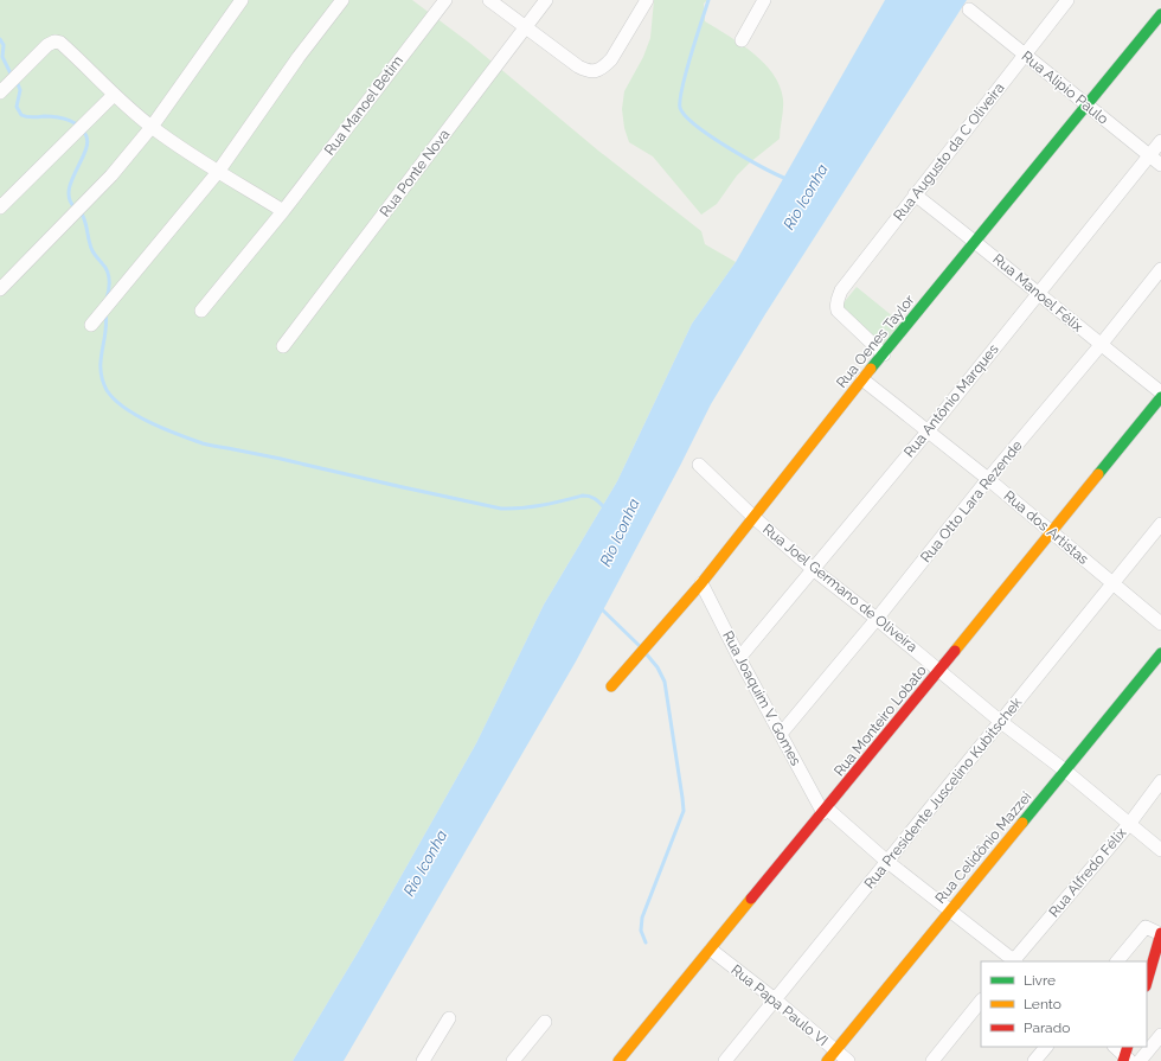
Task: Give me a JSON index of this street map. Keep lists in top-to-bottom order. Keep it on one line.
{"streets":{"street":["Rua Alipio Paulo","Rua Manoel Betim","Rua Augusto da C Oliveira","Rua Ponte Nova","Rua Manoel Félix","Rua Oenes Taylor","Rua Antônio Marques","Rua Otto Lara Rezende","Rua dos Artistas","Rua Joel Germano de Oliveira","Rua Joaquim V. Gomes","Rua Monteiro Lobato","Rua Presidente Juscelino Kubitschek","Rua Celidônio Mazzei","Rua Alfredo Félix","Rua Papa Paulo VI"]},"crossings":[["Rua Alipio Paulo","Rua Augusto da C Oliveira"],["Rua Alipio Paulo","Rua Oenes Taylor"],["Rua Alipio Paulo","Rua Antônio Marques"],["Rua Augusto da C Oliveira","Rua Manoel Félix"],["Rua Augusto da C Oliveira","Rua Oenes Taylor"],["Rua Manoel Félix","Rua Oenes Taylor"],["Rua Manoel Félix","Rua Antônio Marques"],["Rua Manoel Félix","Rua Otto Lara Rezende"],["Rua Oenes Taylor","Rua dos Artistas"],["Rua Oenes Taylor","Rua Joel Germano de Oliveira"],["Rua Oenes Taylor","Rua Joaquim V. Gomes"],["Rua Antônio Marques","Rua dos Artistas"],["Rua Antônio Marques","Rua Joel Germano de Oliveira"],["Rua Antônio Marques","Rua Joaquim V. Gomes"],["Rua Otto Lara Rezende","Rua dos Artistas"],["Rua Otto Lara Rezende","Rua Joel Germano de Oliveira"],["Rua Otto Lara Rezende","Rua Joaquim V. Gomes"],["Rua dos Artistas","Rua Monteiro Lobato"],["Rua dos Artistas","Rua Presidente Juscelino Kubitschek"],["Rua Joel Germano de Oliveira","Rua Monteiro Lobato"],["Rua Joel Germano de Oliveira","Rua Presidente Juscelino Kubitschek"],["Rua Joel Germano de Oliveira","Rua Celidônio Mazzei"],["Rua Joel Germano de Oliveira","Rua Alfredo Félix"],["Rua Joaquim V. Gomes","Rua Monteiro Lobato"],["Rua Joaquim V. Gomes","Rua Presidente Juscelino Kubitschek"],["Rua Joaquim V. Gomes","Rua Celidônio Mazzei"],["Rua Joaquim V. Gomes","Rua Alfredo Félix"],["Rua Monteiro Lobato","Rua Papa Paulo VI"],["Rua Presidente Juscelino Kubitschek","Rua Papa Paulo VI"],["Rua Celidônio Mazzei","Rua Papa Paulo VI"]],"water":["Rio Iconha"],"legend":["Livre","Lento","Parado"]}
